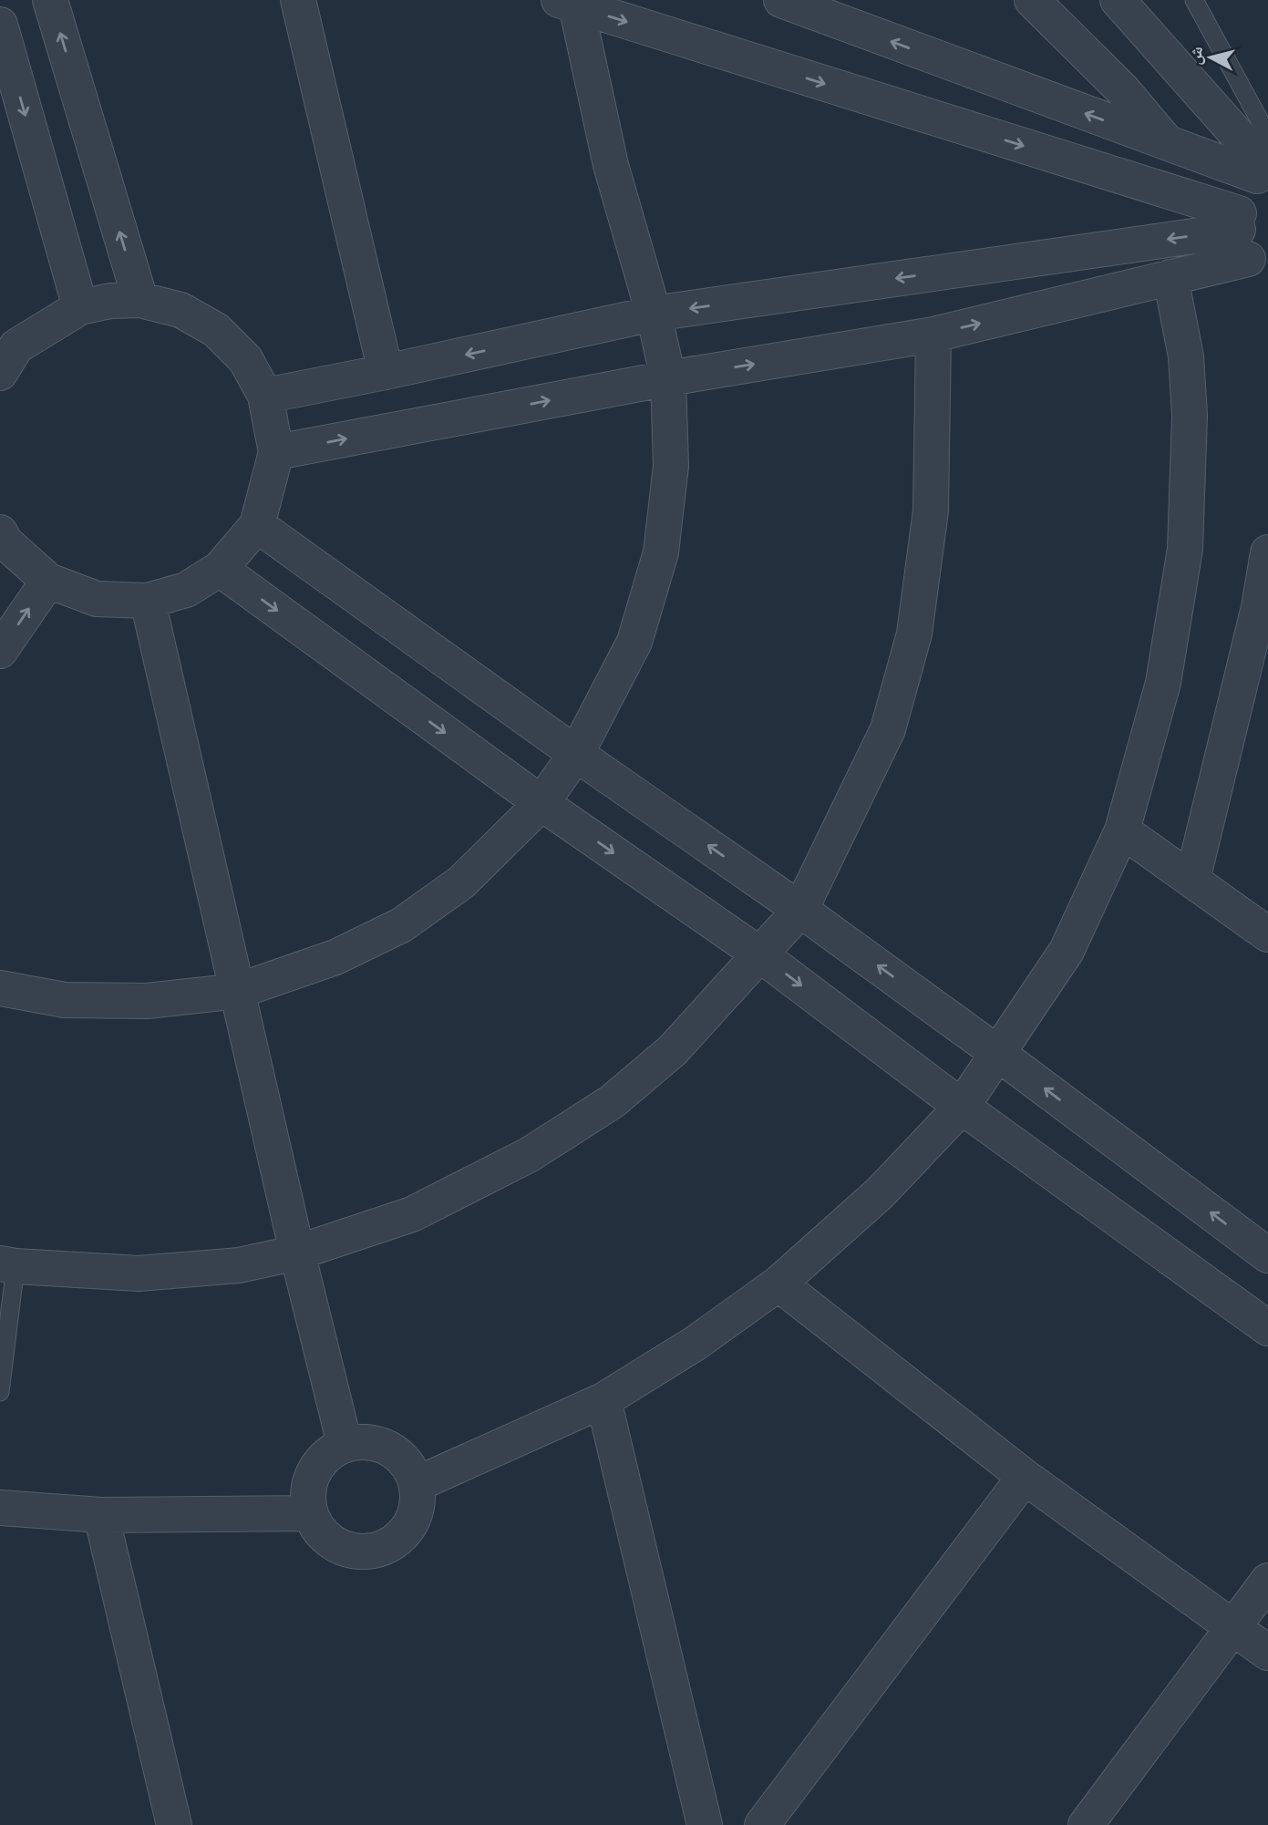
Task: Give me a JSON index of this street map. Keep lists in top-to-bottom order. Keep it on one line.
{"north":"left"}
